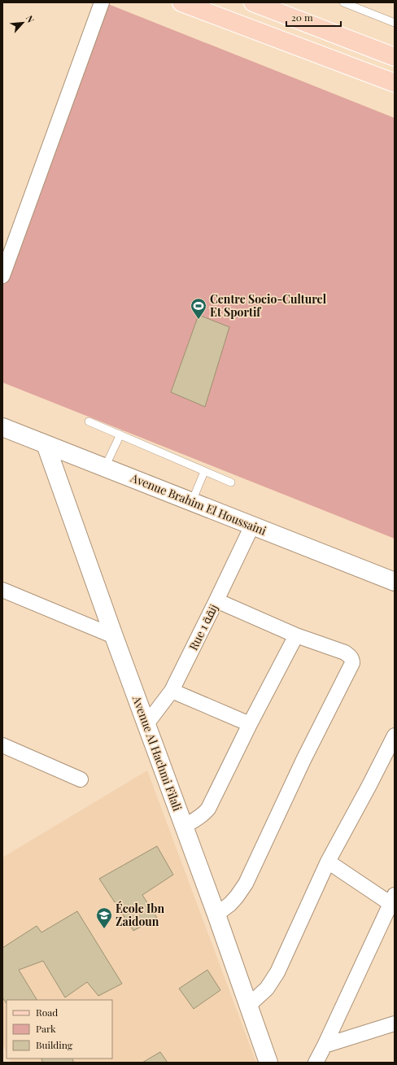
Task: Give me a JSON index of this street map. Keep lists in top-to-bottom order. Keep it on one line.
{"streets":{"street":["Avenue Brahim El Houssaini","Rue 1 زنقة","Avenue Al Hachmi Filali"]},"crossings":[["Avenue Brahim El Houssaini","Rue 1 زنقة"],["Avenue Brahim El Houssaini","Avenue Al Hachmi Filali"],["Rue 1 زنقة","Avenue Al Hachmi Filali"]],"places":{"sports":["Centre Socio-Culturel Et Sportif"],"school or university":["École Ibn Zaidoun"]},"legend":["Road","Park","Building"],"scale_bar":"20 m","north":"top right"}
